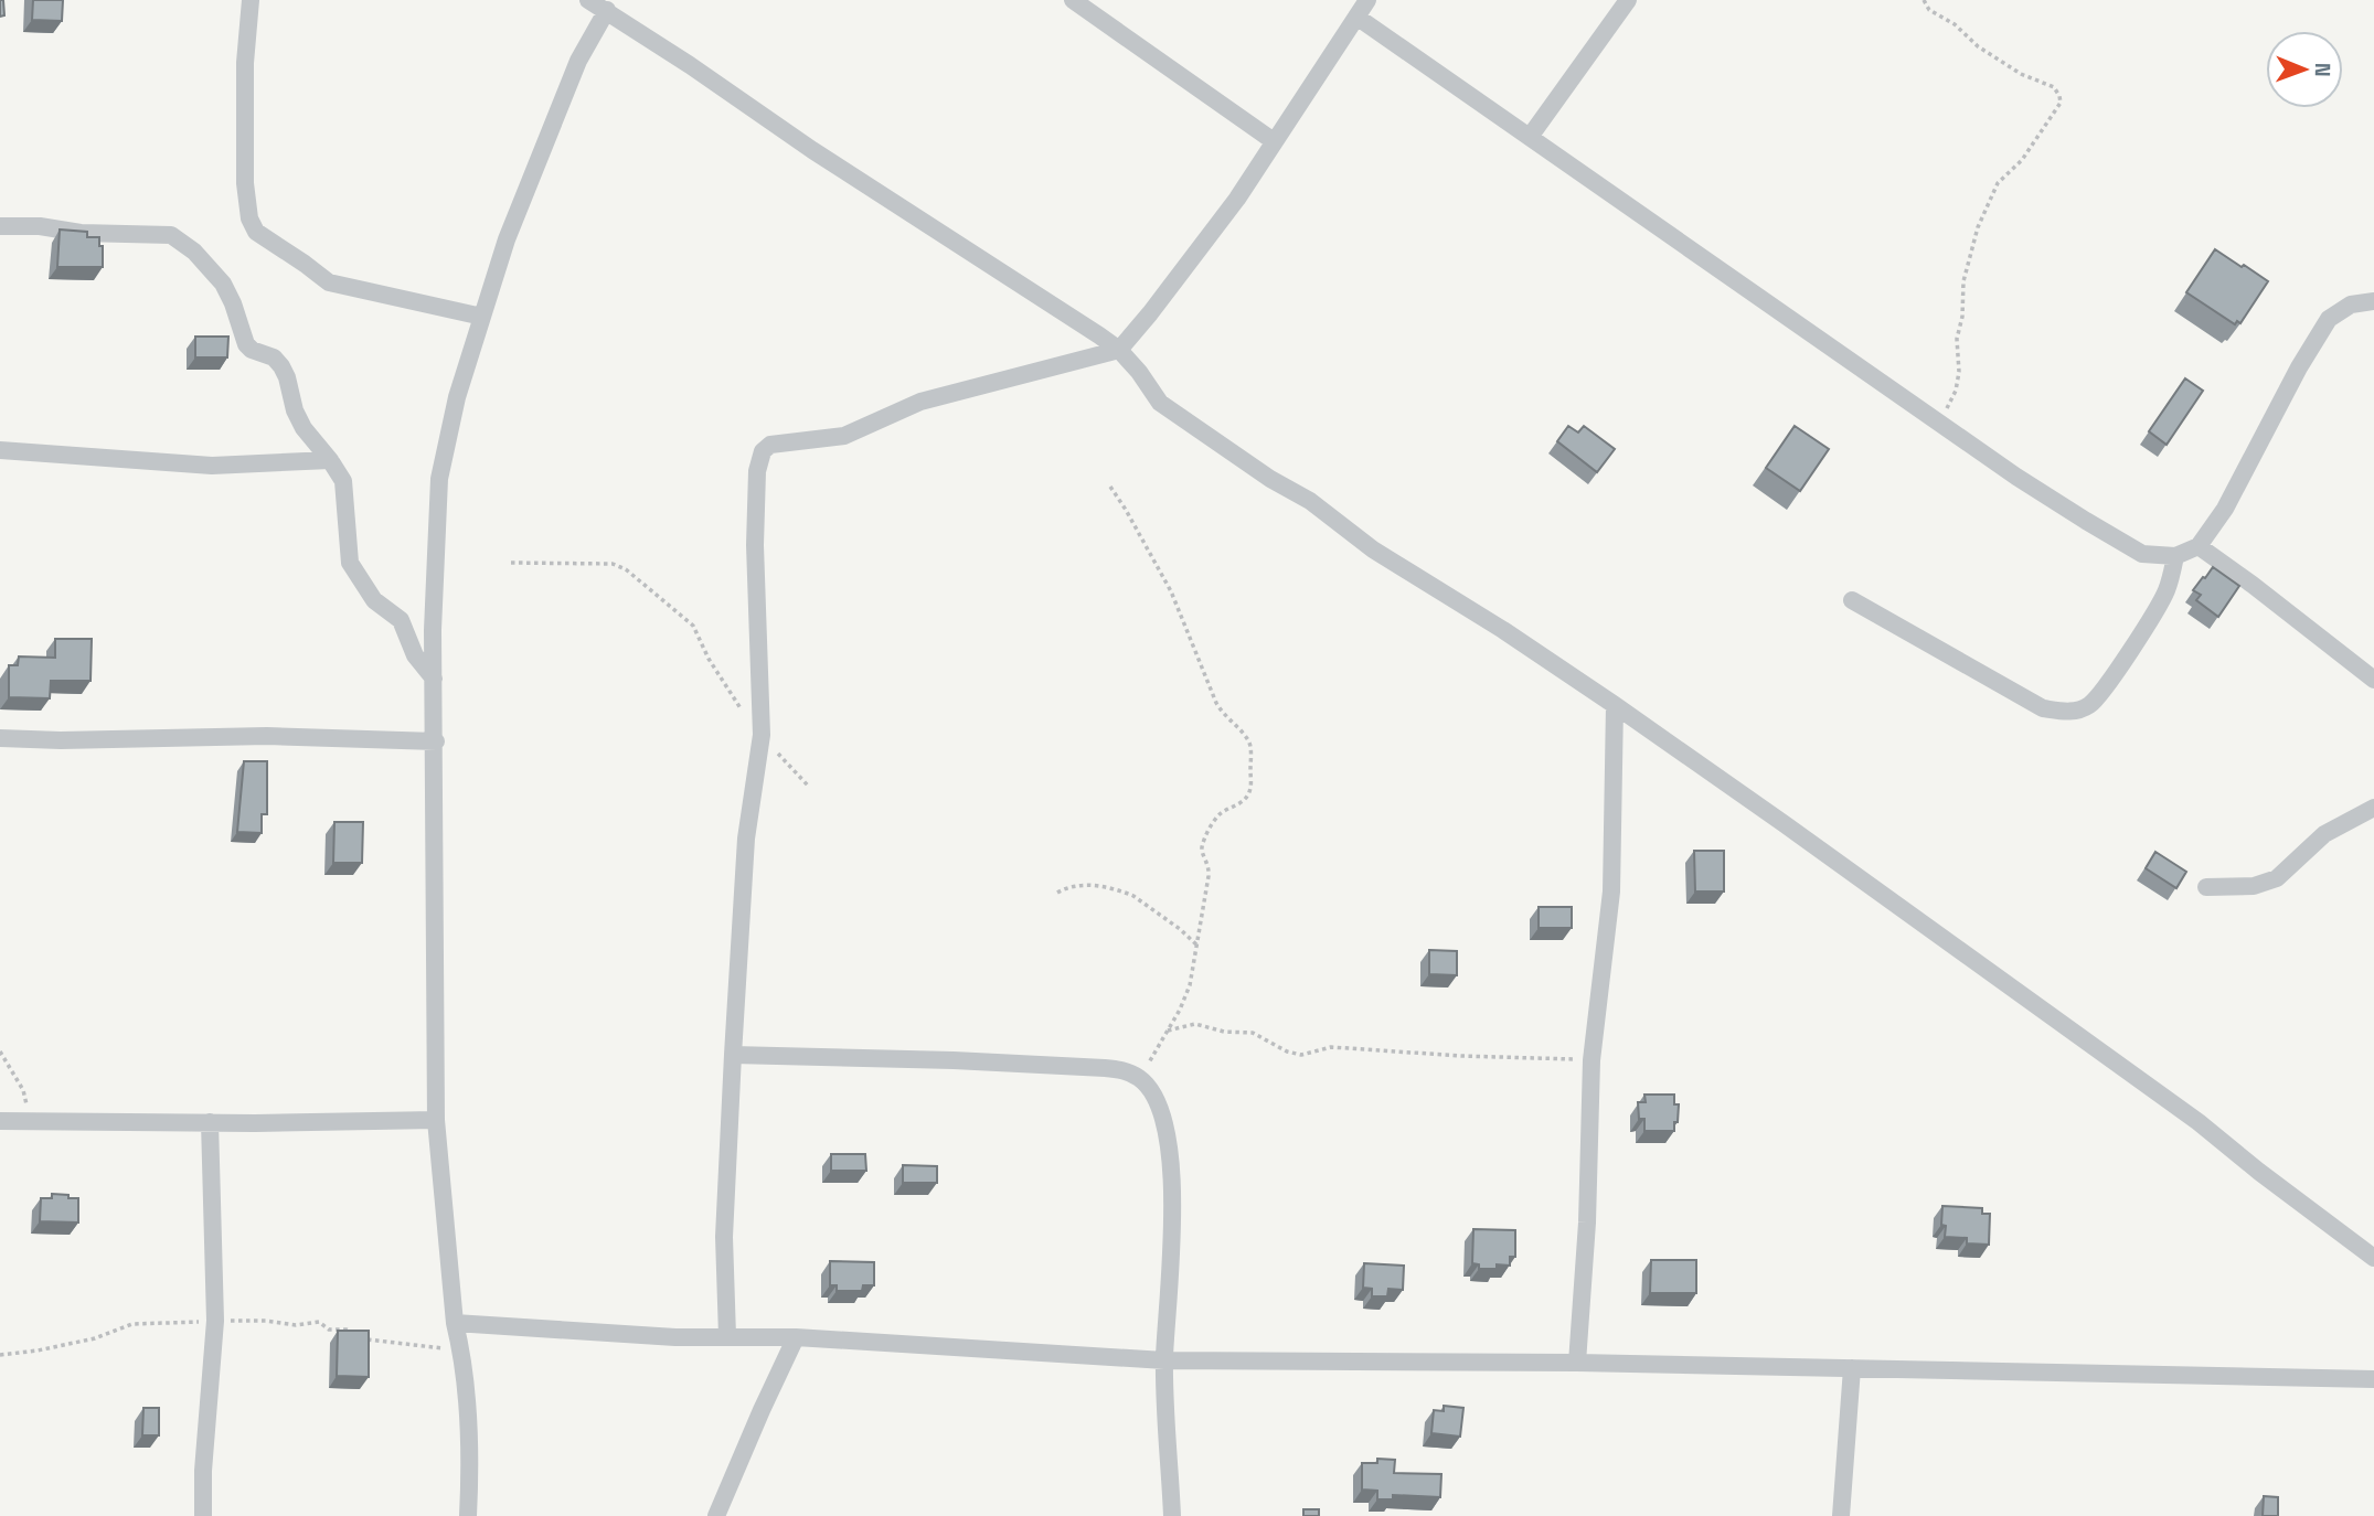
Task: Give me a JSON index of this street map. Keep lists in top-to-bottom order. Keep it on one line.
{"north":"right"}
